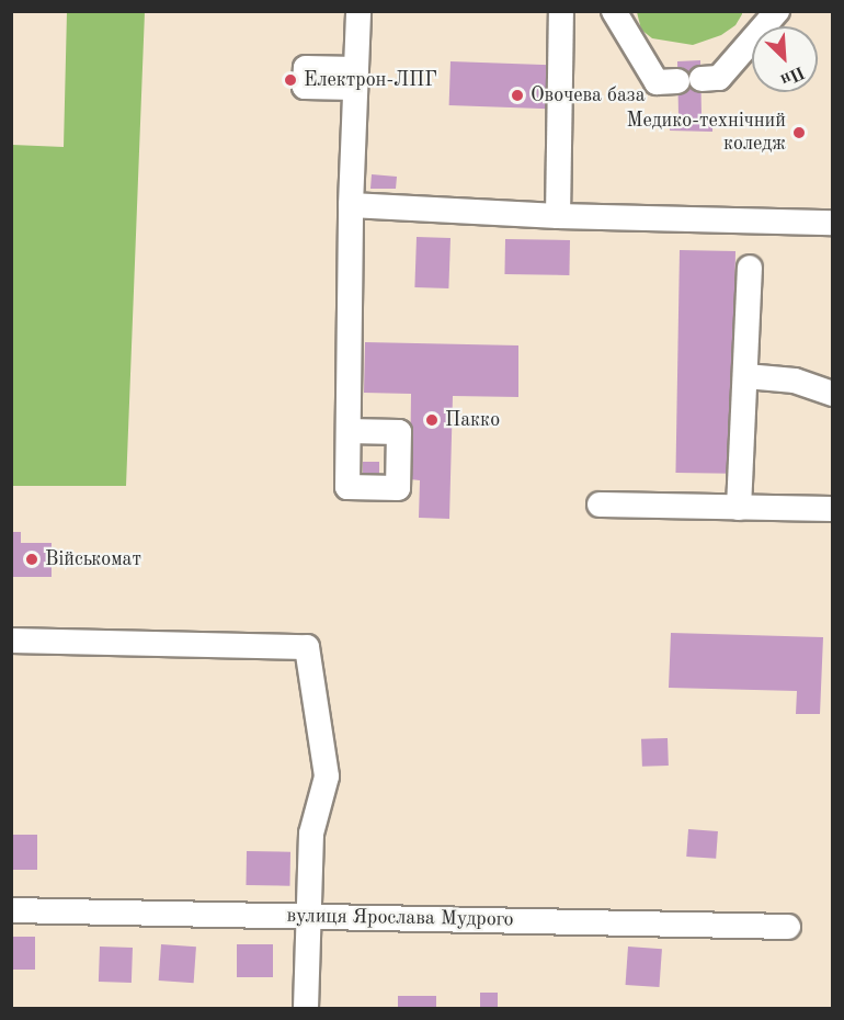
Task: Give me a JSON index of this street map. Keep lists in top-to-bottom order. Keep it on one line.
{"streets":{"street":["вулиця Ярослава Мудрого"]},"places":["Електрон-ЛПГ","Овочева база","Медико-технічний коледж","Пакко","Військомат"],"north":"bottom right"}
